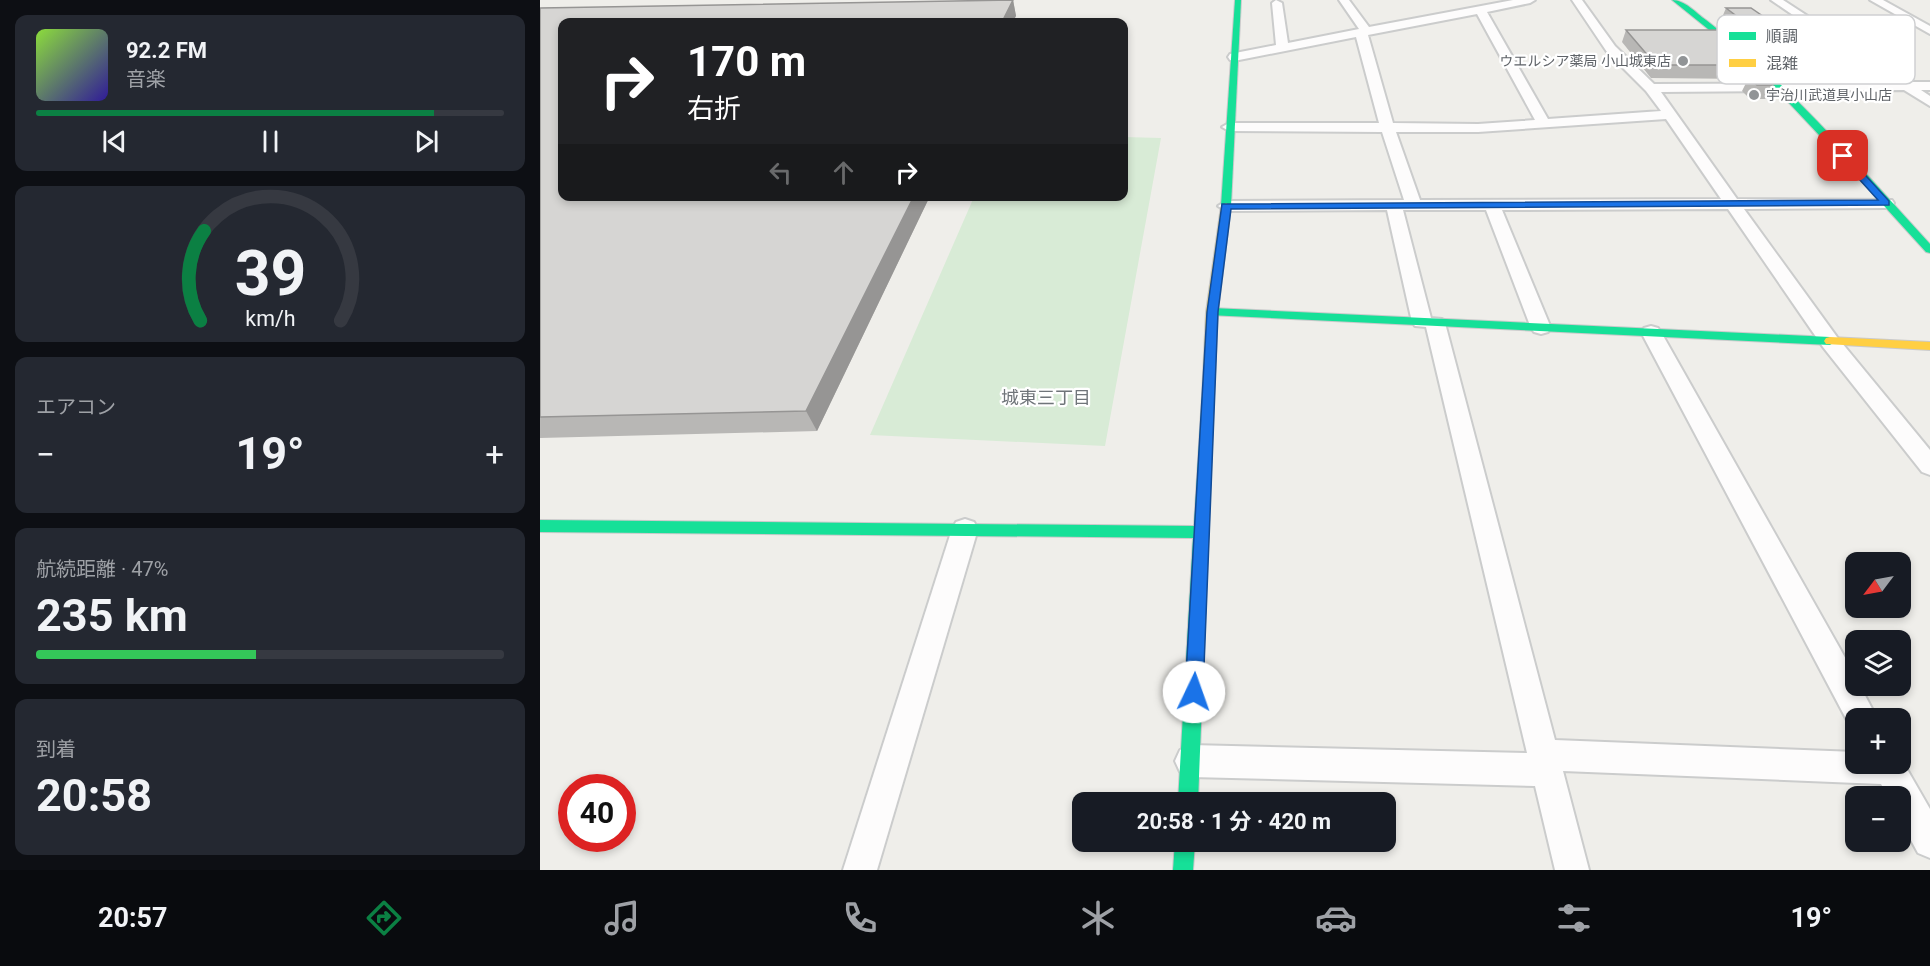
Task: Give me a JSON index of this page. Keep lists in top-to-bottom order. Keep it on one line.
{"districts":["城東三丁目"],"places":["ウエルシア薬局 小山城東店","宇治川武道具小山店"],"legend":["順調","混雑"],"north":"bottom left","page":{"turn":["170 m","右折"],"song":["92.2 FM","音楽"],"tile":["エアコン",["航続距離 · 47%","235 km"],["到着","20:58"]],"heat":["−","19°","+"],"map_buttons":["+","−"],"limit":"40","trip":"20:58 · 1 分 · 420 m","tabs":["20:57","19°"],"gauge":["39","km/h"]}}
